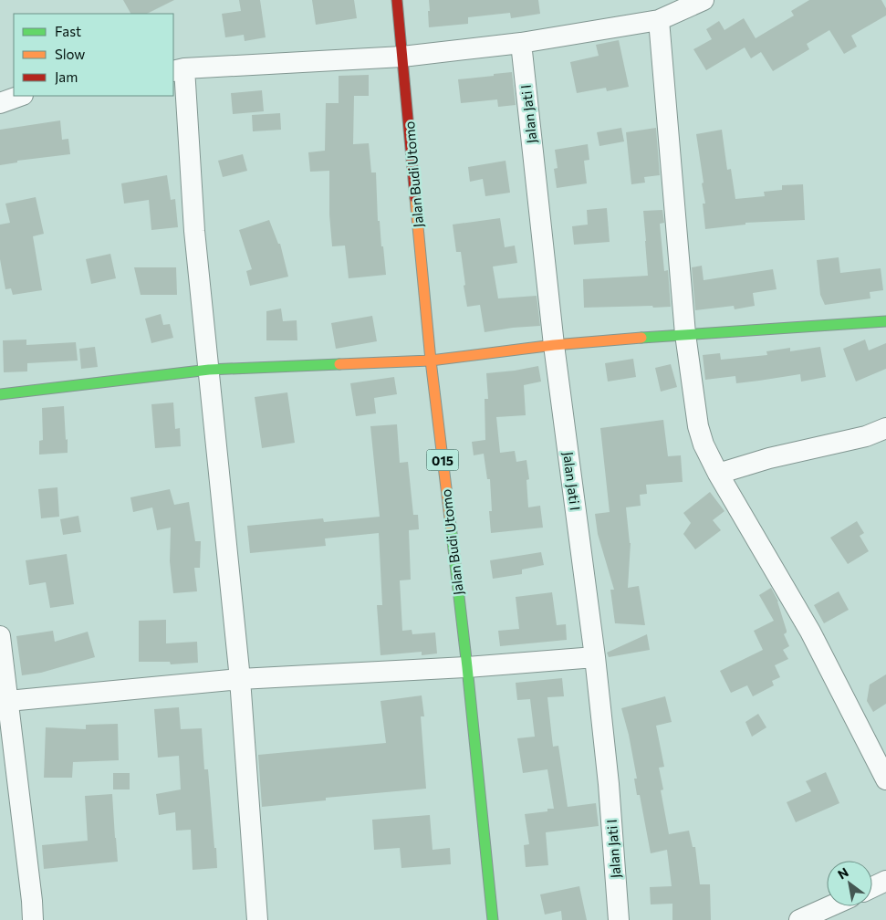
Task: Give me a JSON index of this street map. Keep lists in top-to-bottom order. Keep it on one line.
{"streets":{"main road":["Jalan Budi Utomo","015"],"street":["Jalan Jati I"]},"legend":["Fast","Slow","Jam"],"north":"top left"}
